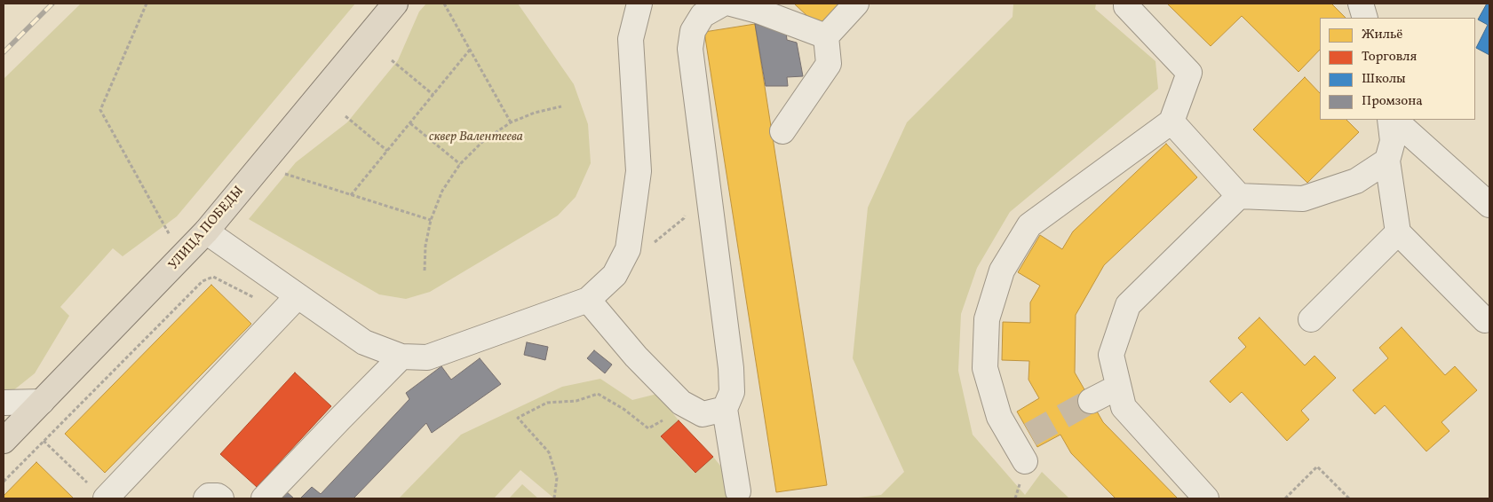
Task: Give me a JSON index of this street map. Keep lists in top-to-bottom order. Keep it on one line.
{"streets":{"main road":["УЛИЦА ПОБЕДЫ"]},"parks":["сквер Валентеева"],"legend":["Жильё","Торговля","Школы","Промзона"]}
